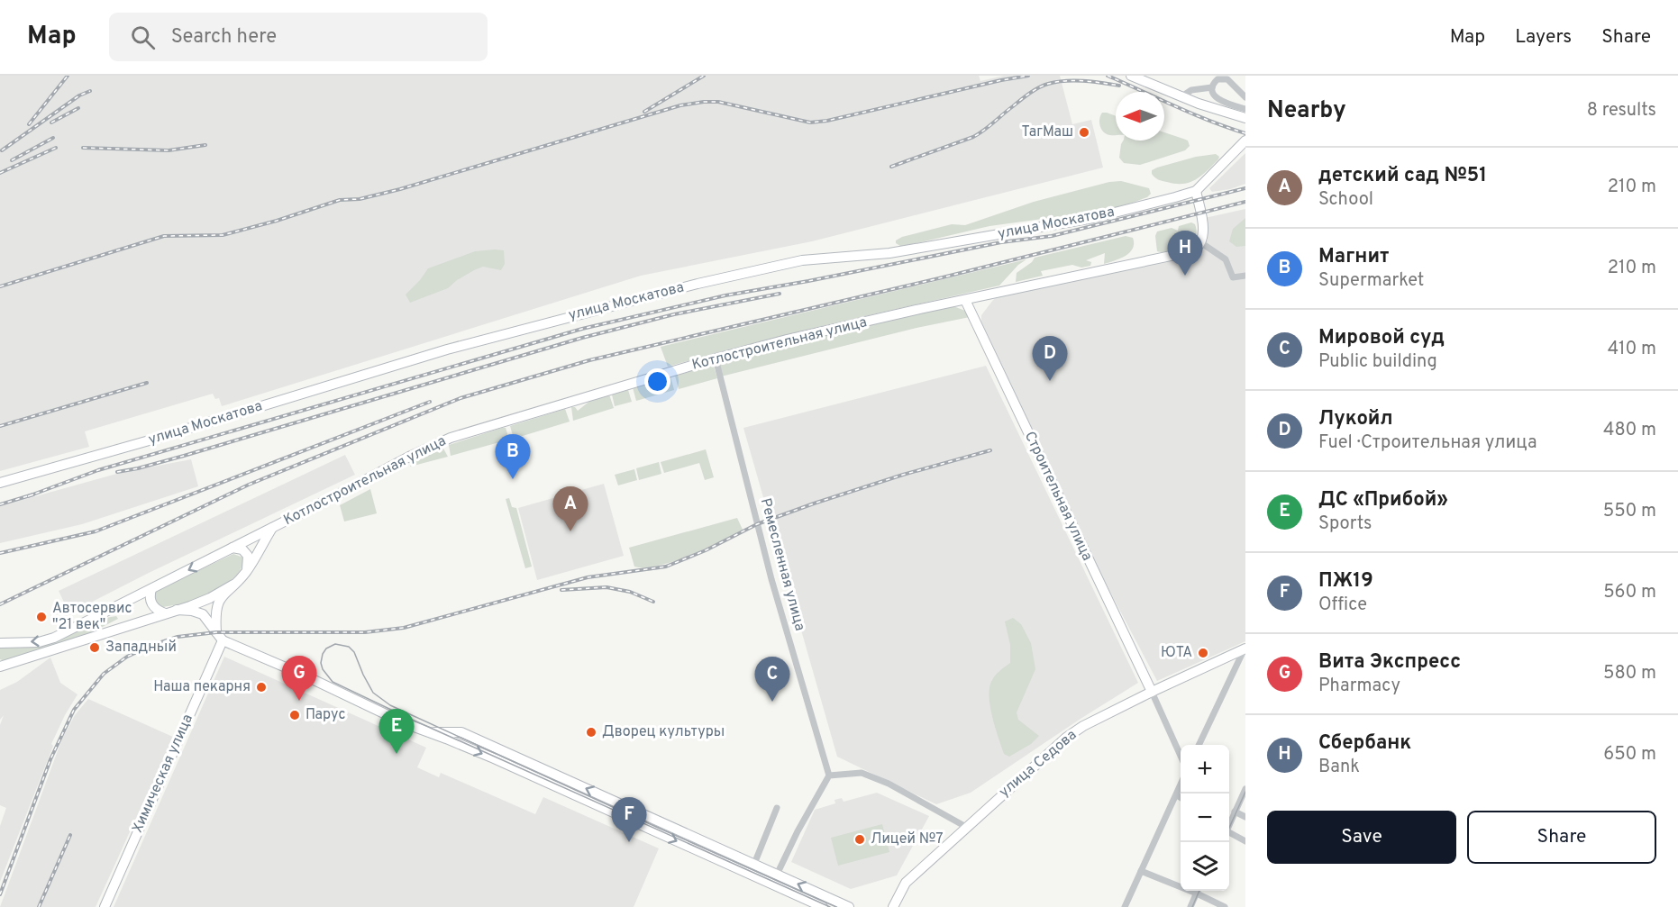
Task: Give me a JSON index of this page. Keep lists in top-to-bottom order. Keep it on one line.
{"streets":{"main road":["улица Москатова","Котлостроительная улица","Строительная улица","улица Седова","Химическая улица"],"street":["Ремесленная улица"]},"crossings":[["Котлостроительная улица","Строительная улица"],["Котлостроительная улица","Ремесленная улица"],["Строительная улица","улица Седова"]],"places":["ТагМаш","Автосервис \"21 век\"","Западный","ЮТА","Наша пекарня","Парус","Дворец культуры","Лицей №7"],"north":"left","page":{"header":"Map","search":"Search here","nav":["Map","Layers","Share"],"heading":["Nearby","8 results"],"list":[{"mark":"A","name":"детский сад №51","note":"School","value":"210 m"},{"mark":"B","name":"Магнит","note":"Supermarket","value":"210 m"},{"mark":"C","name":"Мировой суд","note":"Public building","value":"410 m"},{"mark":"D","name":"Лукойл","note":"Fuel · Строительная улица","value":"480 m"},{"mark":"E","name":"ДC «Прибой»","note":"Sports","value":"550 m"},{"mark":"F","name":"ПЖ19","note":"Office","value":"560 m"},{"mark":"G","name":"Вита Экспресс","note":"Pharmacy","value":"580 m"},{"mark":"H","name":"Сбербанк","note":"Bank","value":"650 m"}],"pins":["H","D","B","A","G","C","E","F"],"map_buttons":["+","−"],"buttons":["Save","Share"]}}
